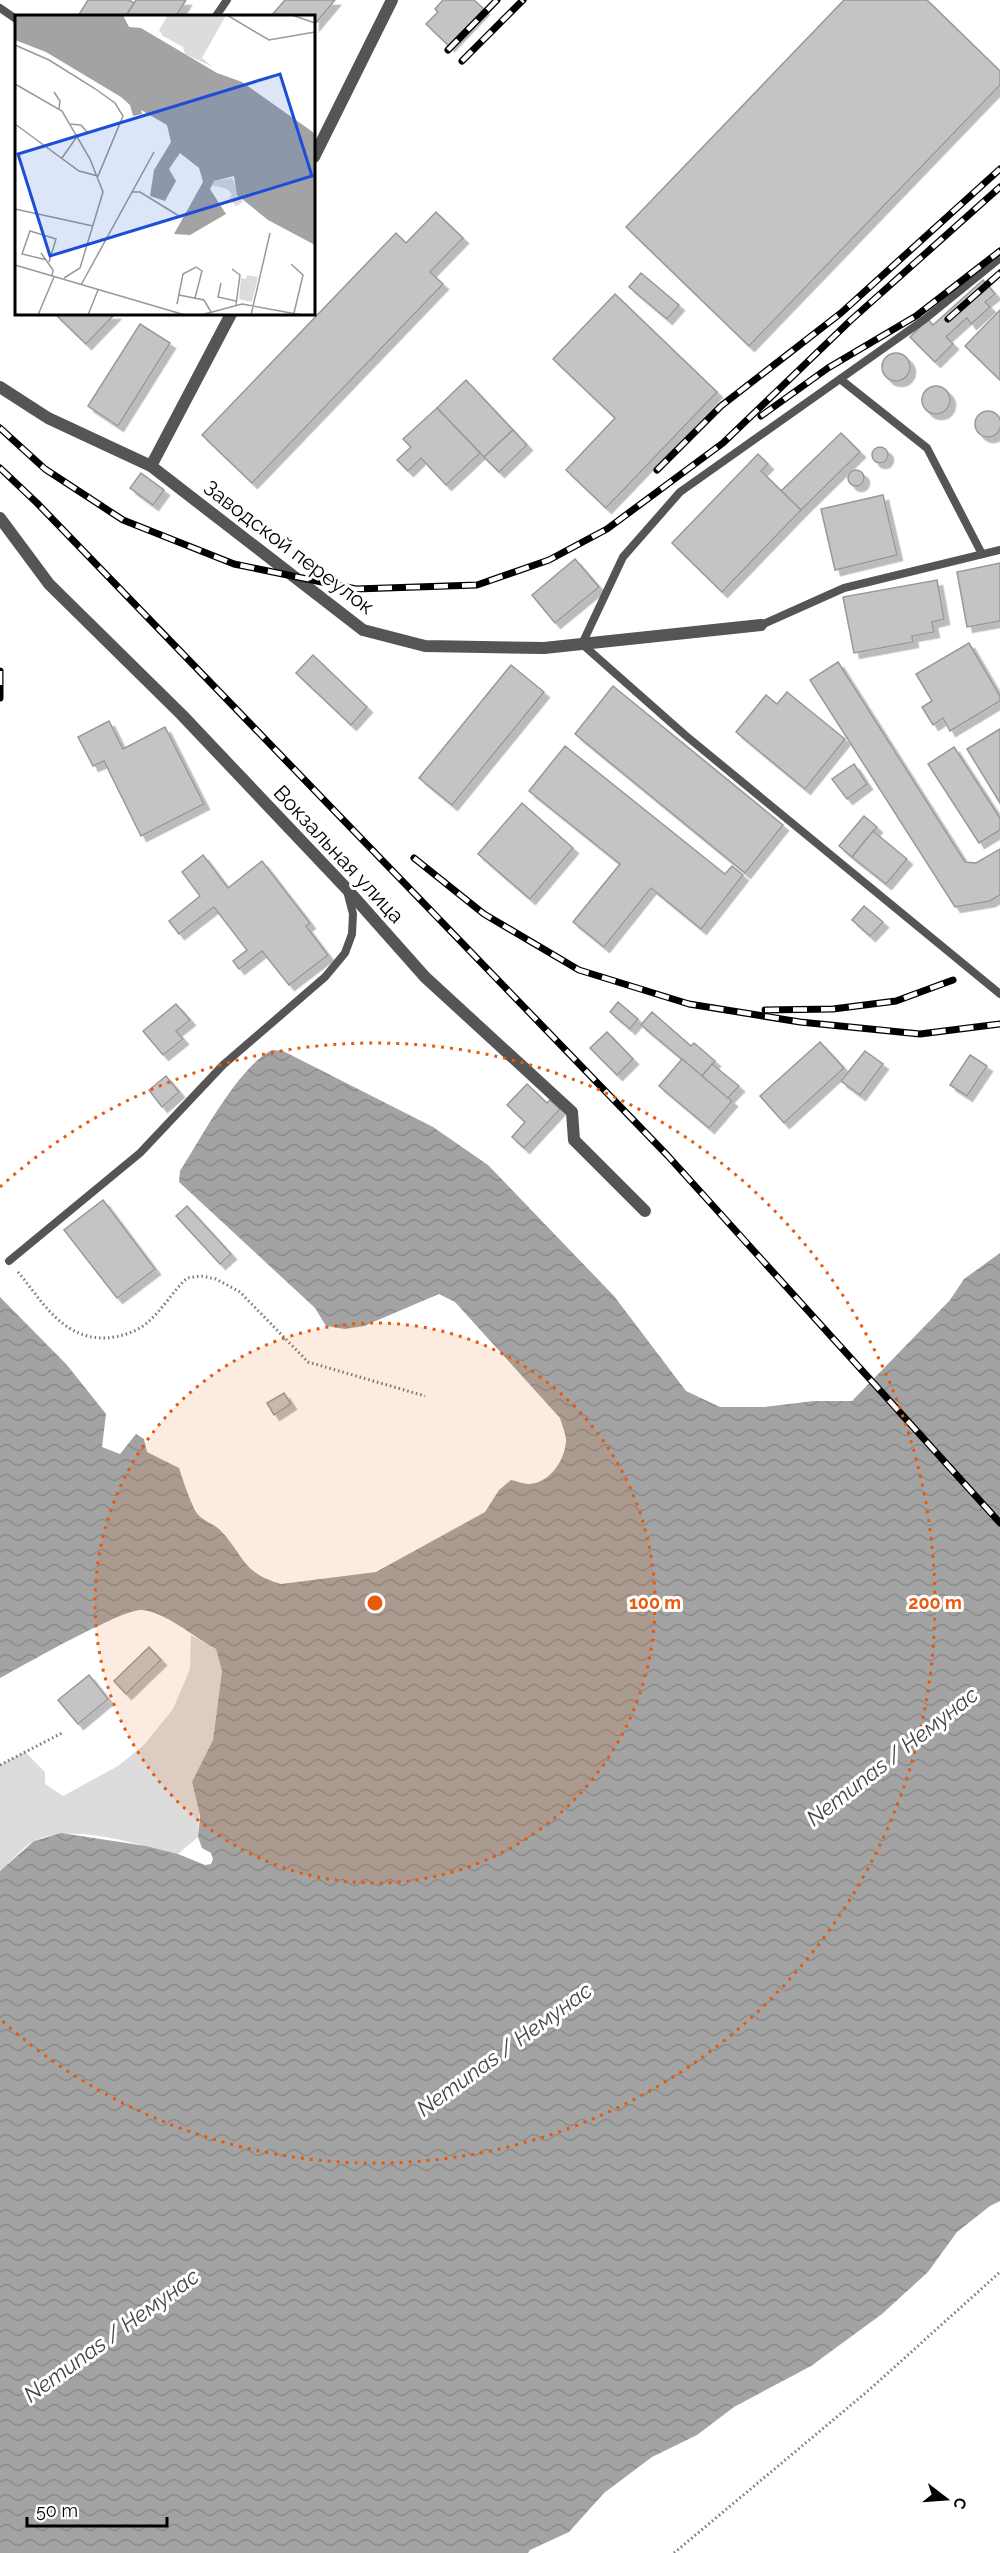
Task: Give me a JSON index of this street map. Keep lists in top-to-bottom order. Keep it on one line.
{"streets":{"street":["Заводской переулок","Вокзальная улица"]},"water":["Nemunas / Немунас"],"scale_bar":"50 m","north":"right","rings":["100 m","200 m"]}
